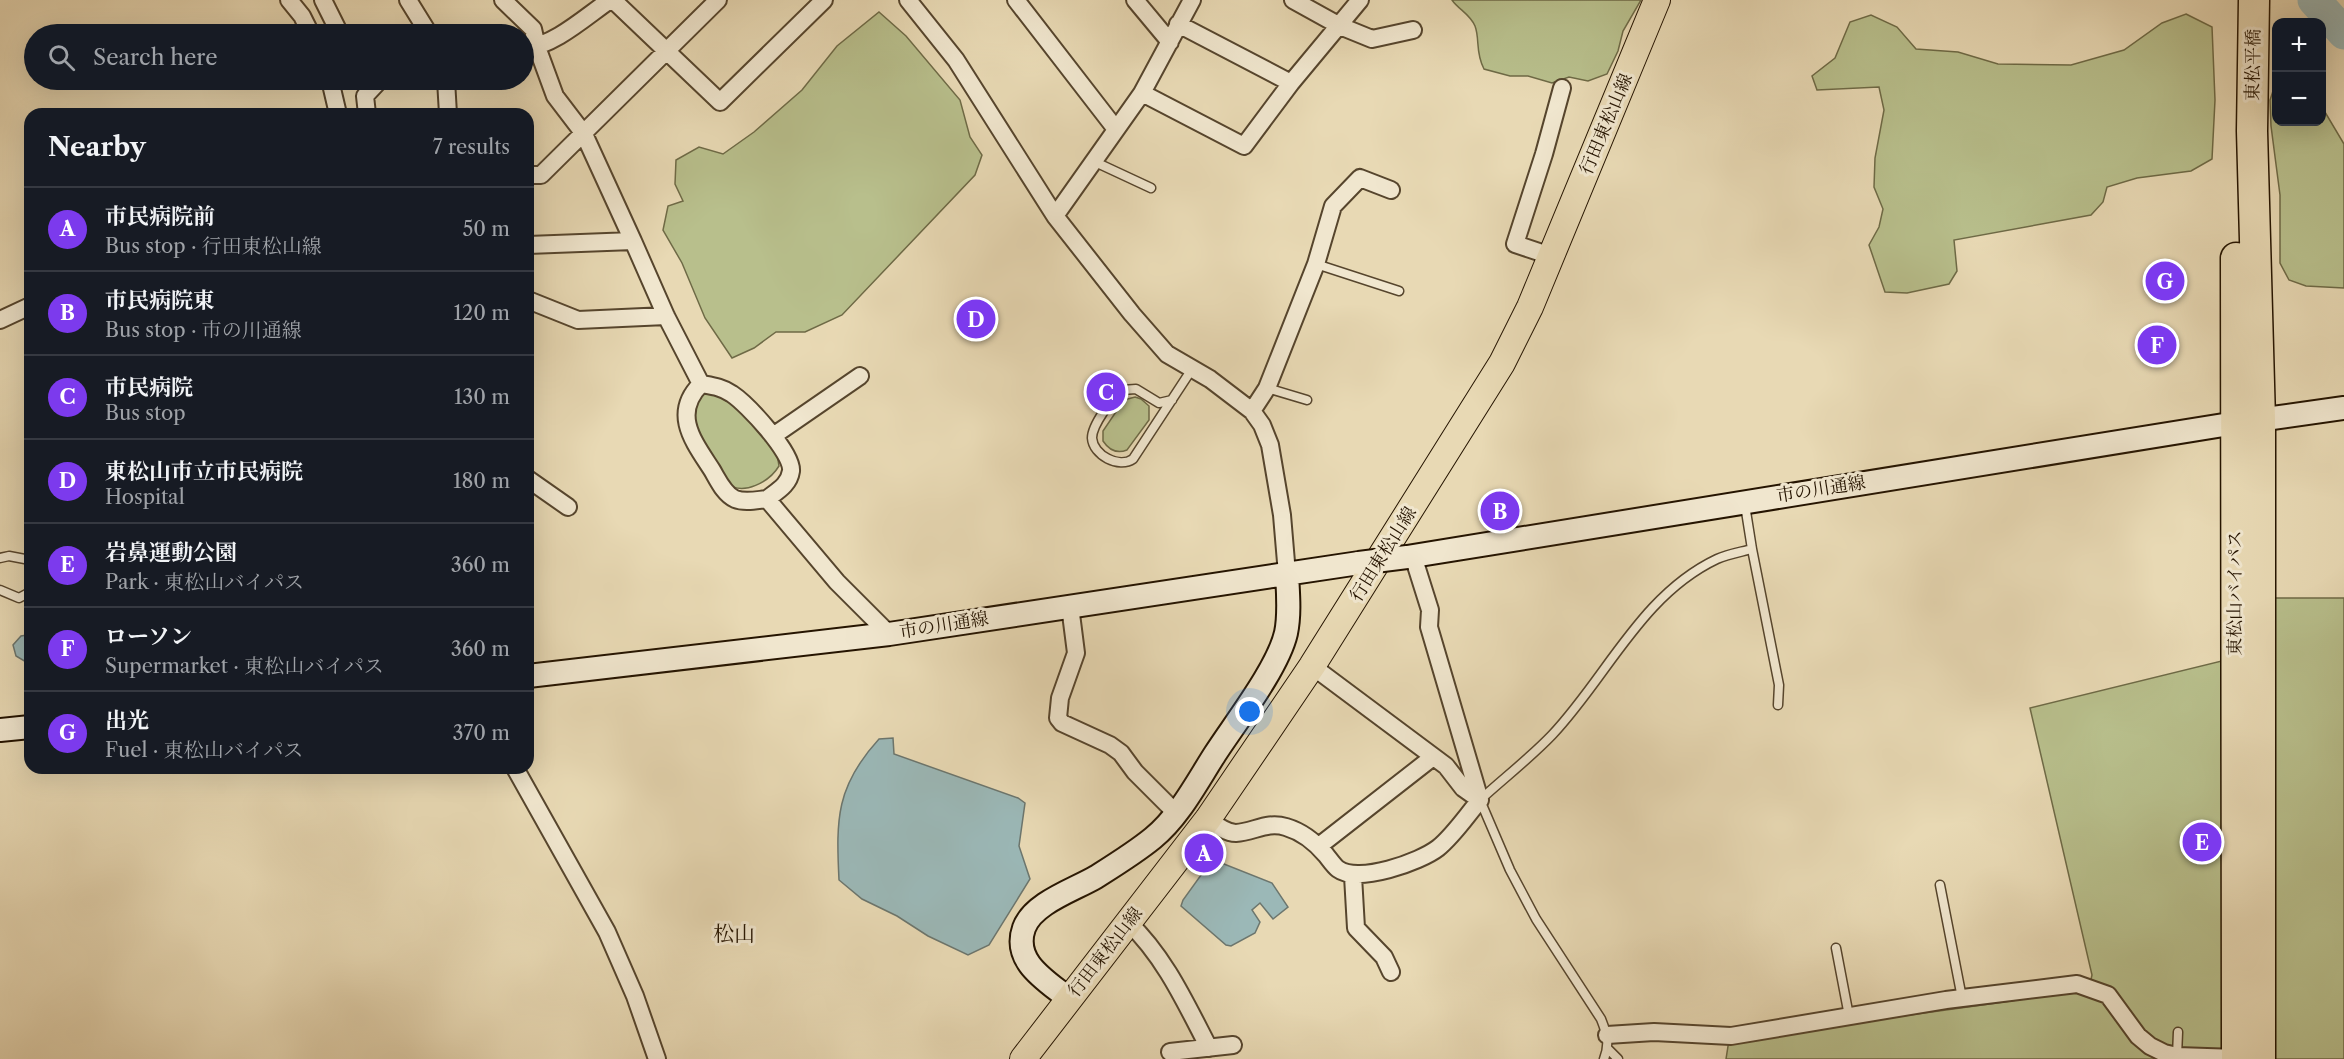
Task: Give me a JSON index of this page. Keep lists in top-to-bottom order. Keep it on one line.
{"streets":{"highway":["東松平橋","東松山バイパス"],"main road":["行田東松山線"],"street":["市の川通線"]},"crossings":[["東松平橋","東松山バイパス"],["市の川通線","東松山バイパス"]],"districts":["松山"],"page":{"map_buttons":["+","−"],"search":"Search here","heading":["Nearby","7 results"],"list":[{"mark":"A","name":"市民病院前","note":"Bus stop · 行田東松山線","value":"50 m"},{"mark":"B","name":"市民病院東","note":"Bus stop · 市の川通線","value":"120 m"},{"mark":"C","name":"市民病院","note":"Bus stop","value":"130 m"},{"mark":"D","name":"東松山市立市民病院","note":"Hospital","value":"180 m"},{"mark":"E","name":"岩鼻運動公園","note":"Park · 東松山バイパス","value":"360 m"},{"mark":"F","name":"ローソン","note":"Supermarket · 東松山バイパス","value":"360 m"},{"mark":"G","name":"出光","note":"Fuel · 東松山バイパス","value":"370 m"}],"pins":["G","D","F","C","B","E","A"]}}
